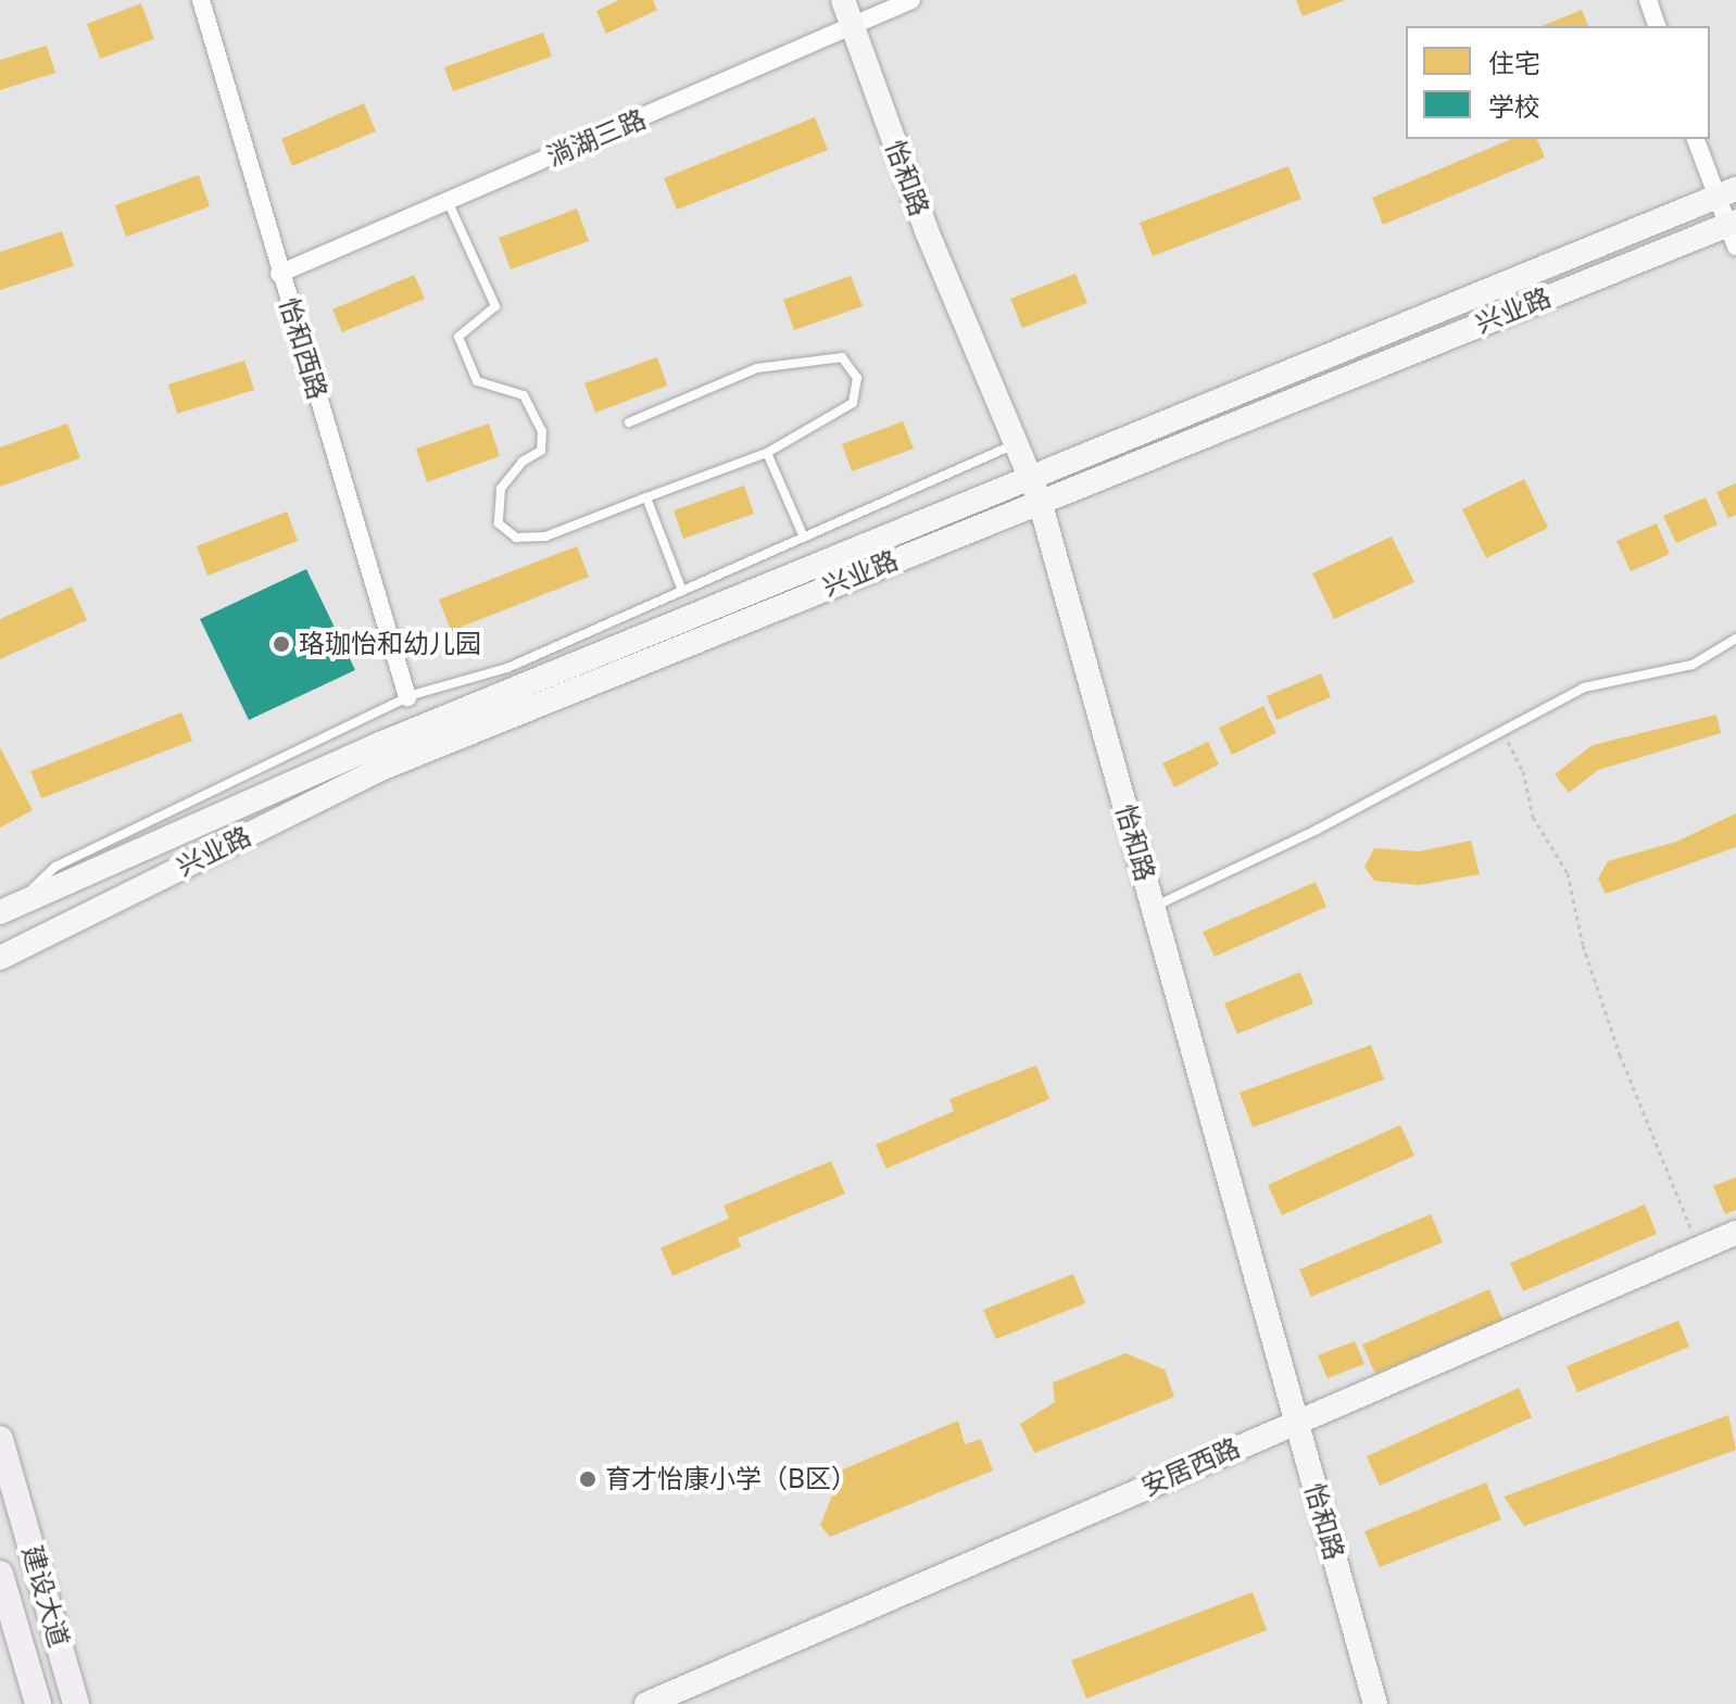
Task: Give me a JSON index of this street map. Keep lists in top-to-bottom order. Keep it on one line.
{"streets":{"main road":["怡和路","兴业路","安居西路","建设大道"],"street":["淌湖三路","怡和西路"]},"crossings":[["淌湖三路","怡和路"],["淌湖三路","怡和西路"],["怡和路","兴业路"],["怡和路","安居西路"]],"places":["珞珈怡和幼儿园","育才怡康小学（B区）"],"legend":["住宅","学校"]}
